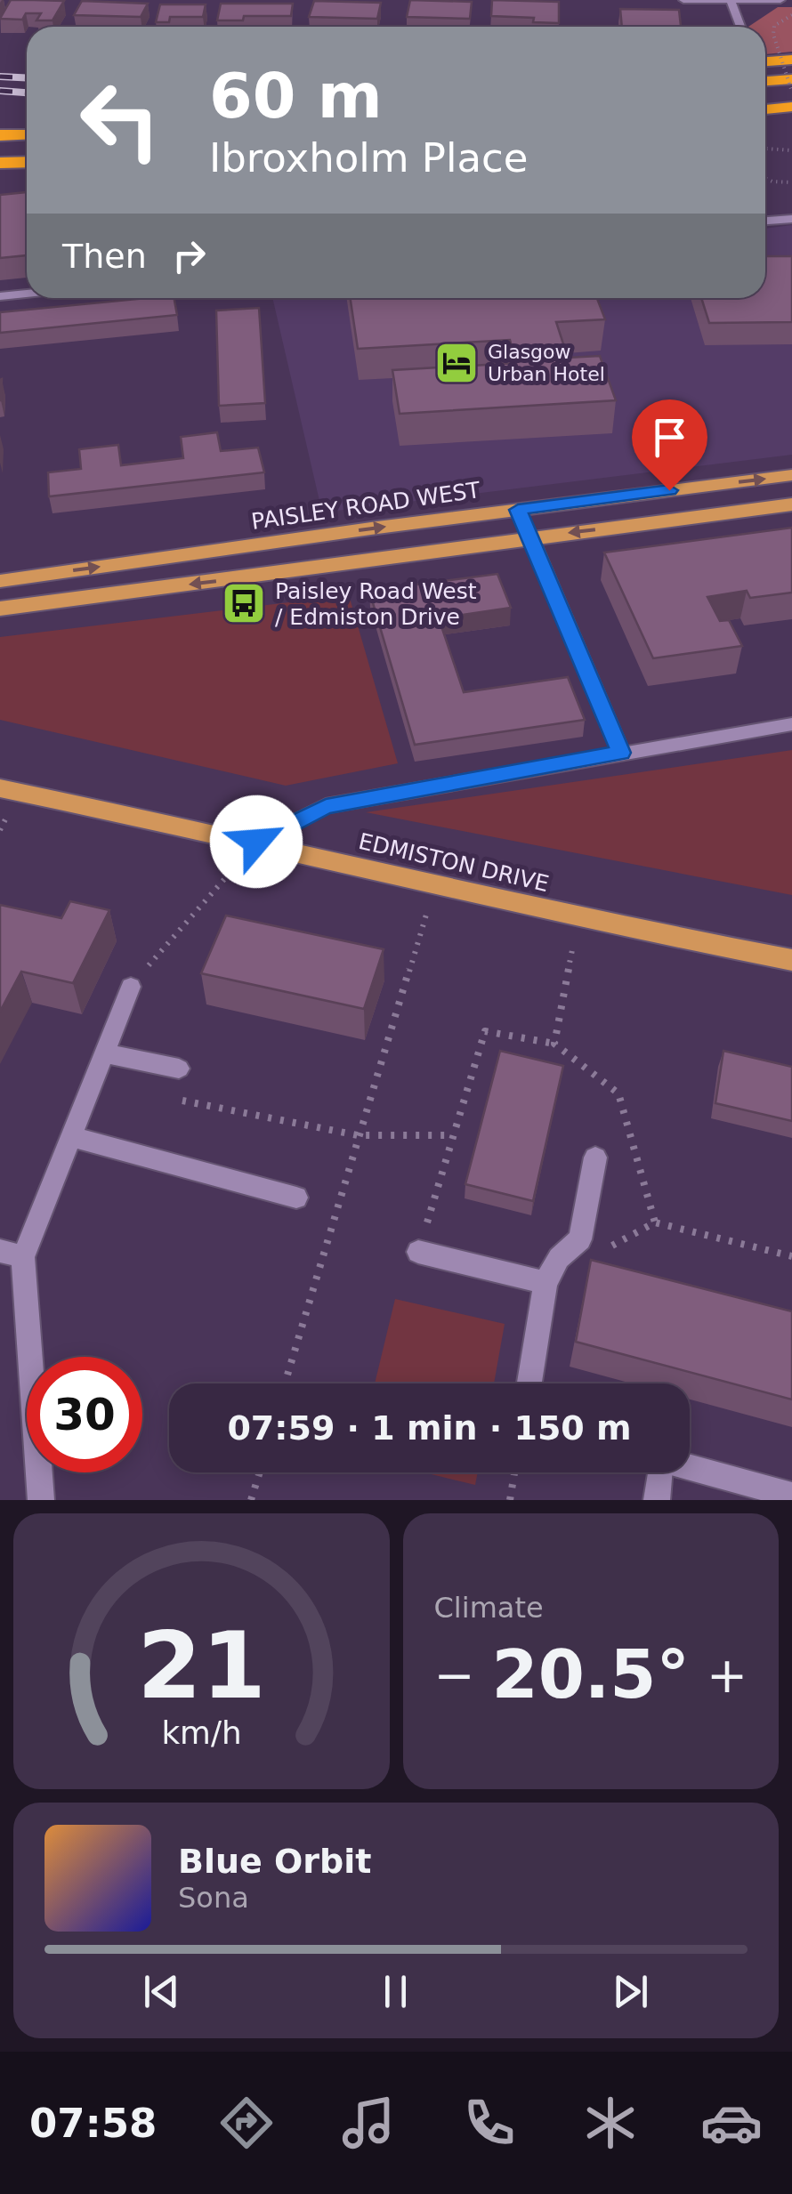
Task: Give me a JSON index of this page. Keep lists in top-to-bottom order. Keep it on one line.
{"streets":{"main road":["PAISLEY ROAD WEST","EDMISTON DRIVE"]},"places":{"hotel":["Glasgow Urban Hotel"],"bus stop":["Paisley Road West / Edmiston Drive"]},"page":{"turn":["60 m","Ibroxholm Place"],"then":"Then","limit":"30","trip":"07:59 · 1 min · 150 m","tile":"Climate","heat":["−","20.5°","+"],"song":["Blue Orbit","Sona"],"tabs":"07:58","gauge":["21","km/h"]}}
